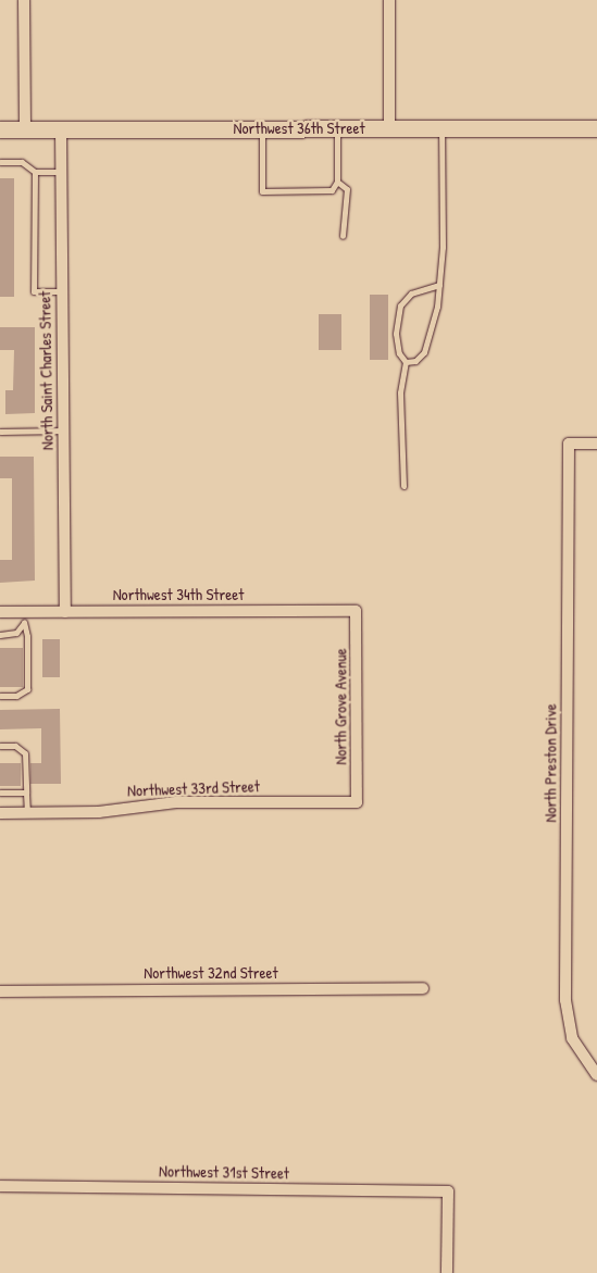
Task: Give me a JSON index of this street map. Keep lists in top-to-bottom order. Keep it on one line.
{"streets":{"main road":["Northwest 36th Street"],"street":["North Saint Charles Street","Northwest 34th Street","North Grove Avenue","North Preston Drive","Northwest 33rd Street","Northwest 32nd Street","Northwest 31st Street"]},"crossings":[["Northwest 36th Street","North Saint Charles Street"],["North Saint Charles Street","Northwest 34th Street"],["Northwest 34th Street","North Grove Avenue"],["North Grove Avenue","Northwest 33rd Street"]]}
